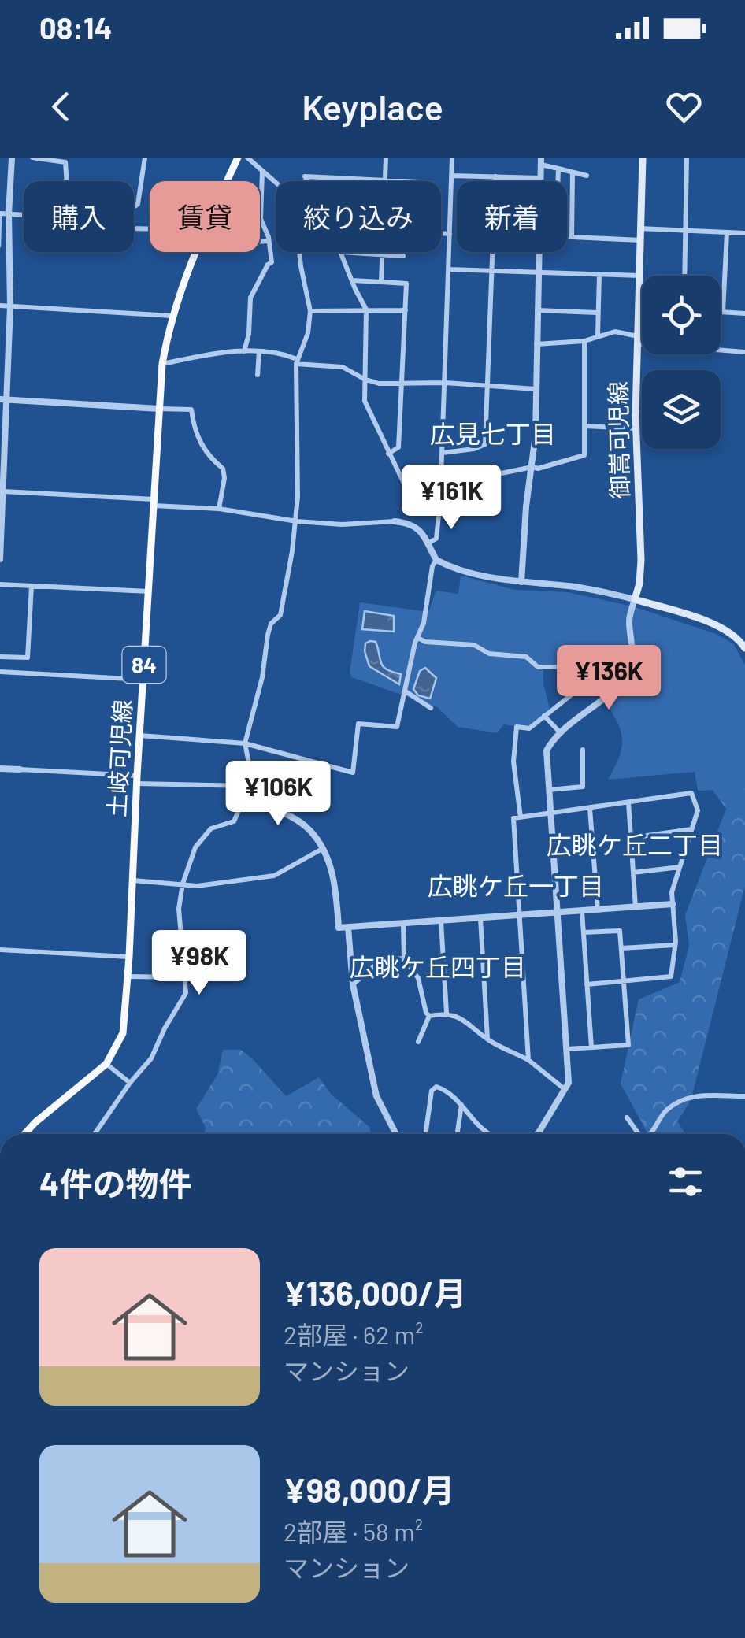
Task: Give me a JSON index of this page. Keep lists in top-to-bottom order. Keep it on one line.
{"streets":{"main road":["御嵩可児線","84","土岐可児線"]},"districts":["広見七丁目","広眺ケ丘二丁目","広眺ケ丘一丁目","広眺ケ丘四丁目"],"page":{"status":"08:14","header":"Keyplace","chip":["購入","賃貸","絞り込み","新着"],"price":["¥161K","¥136K","¥106K","¥98K"],"heading":"4件の物件","list":[{"name":"¥136,000/月","note":"2部屋 · 62 m² · マンション"},{"name":"¥98,000/月","note":"2部屋 · 58 m² · マンション"}]}}
